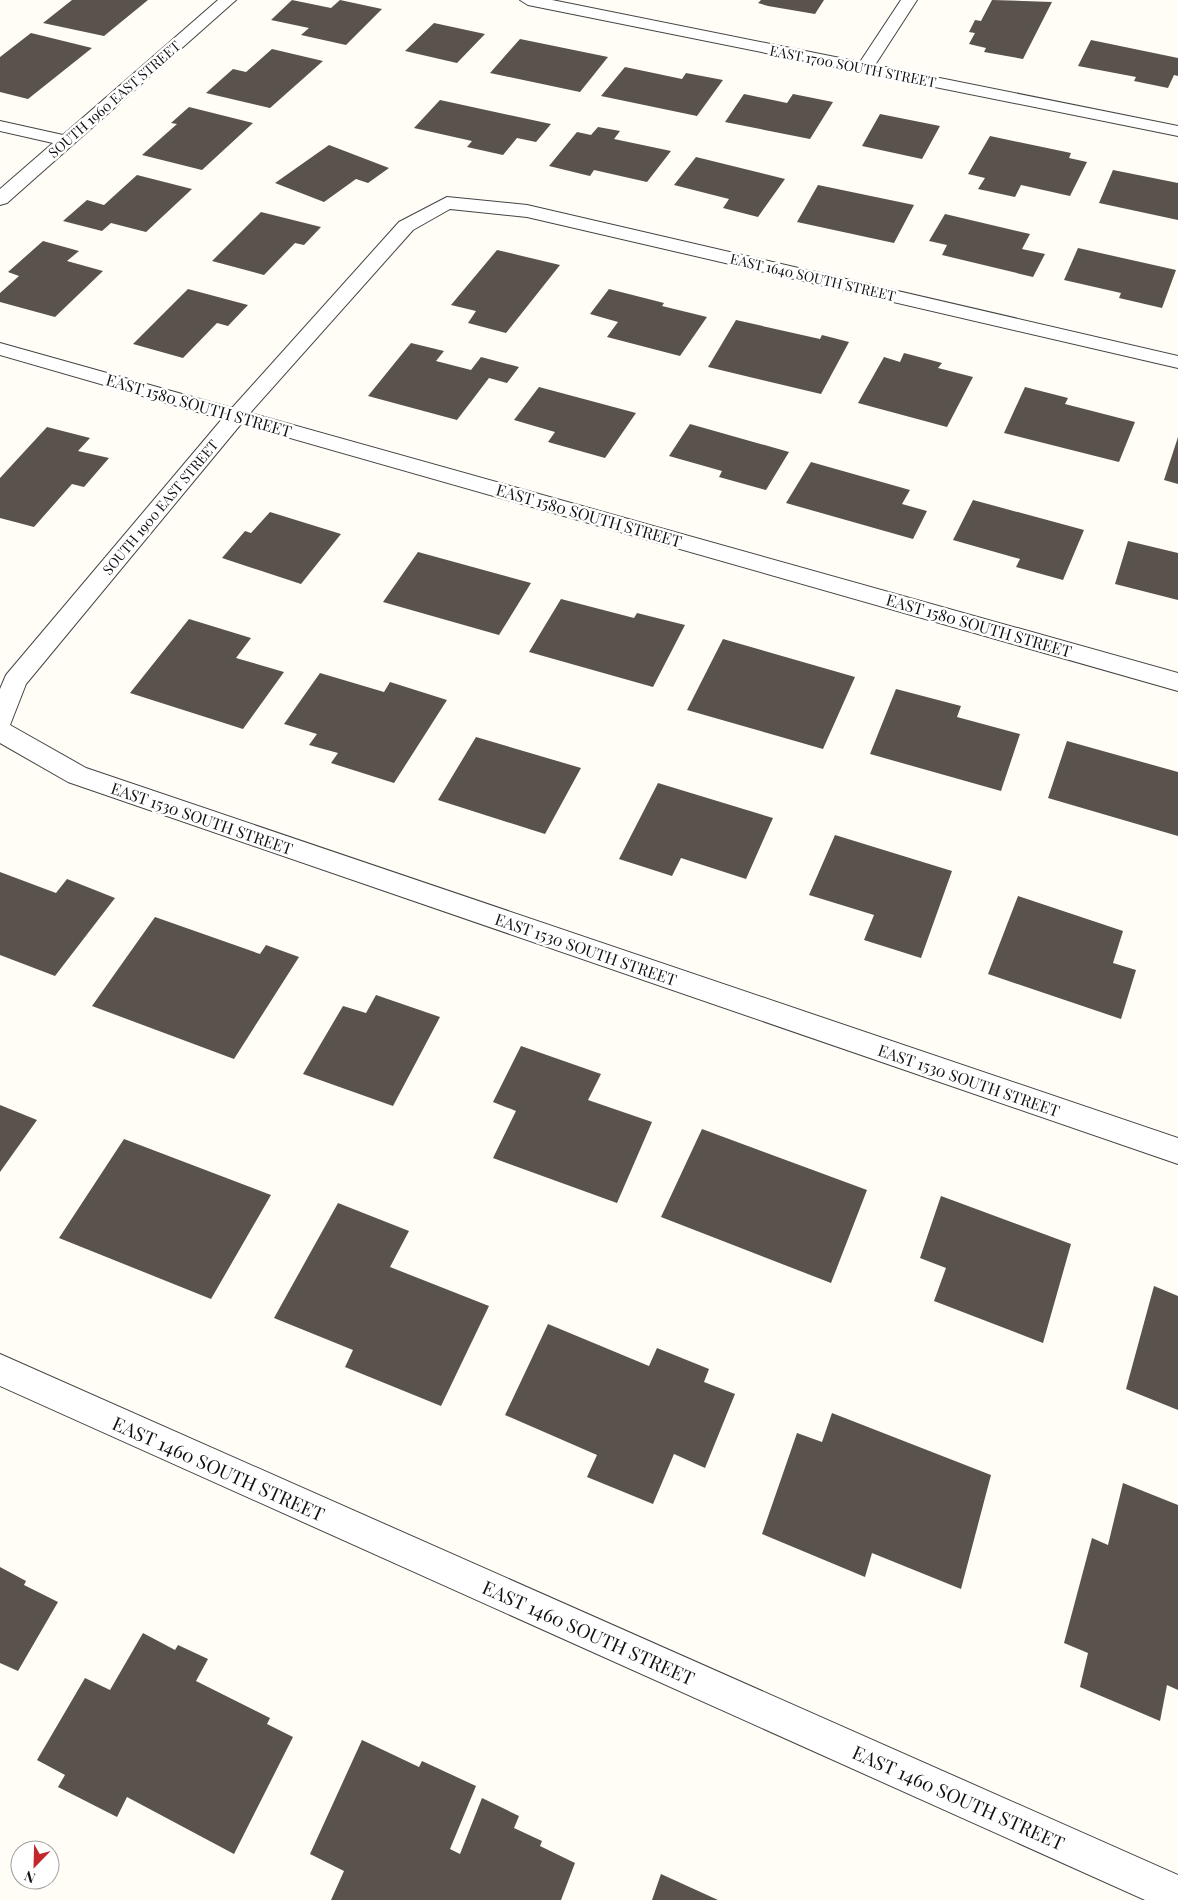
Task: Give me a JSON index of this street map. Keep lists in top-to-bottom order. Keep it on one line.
{"streets":{"street":["EAST 1700 SOUTH STREET","SOUTH 1960 EAST STREET","EAST 1640 SOUTH STREET","EAST 1580 SOUTH STREET","SOUTH 1900 EAST STREET","EAST 1530 SOUTH STREET","EAST 1460 SOUTH STREET"]},"crossings":[["EAST 1640 SOUTH STREET","SOUTH 1900 EAST STREET"],["EAST 1580 SOUTH STREET","SOUTH 1900 EAST STREET"]],"north":"bottom left"}
